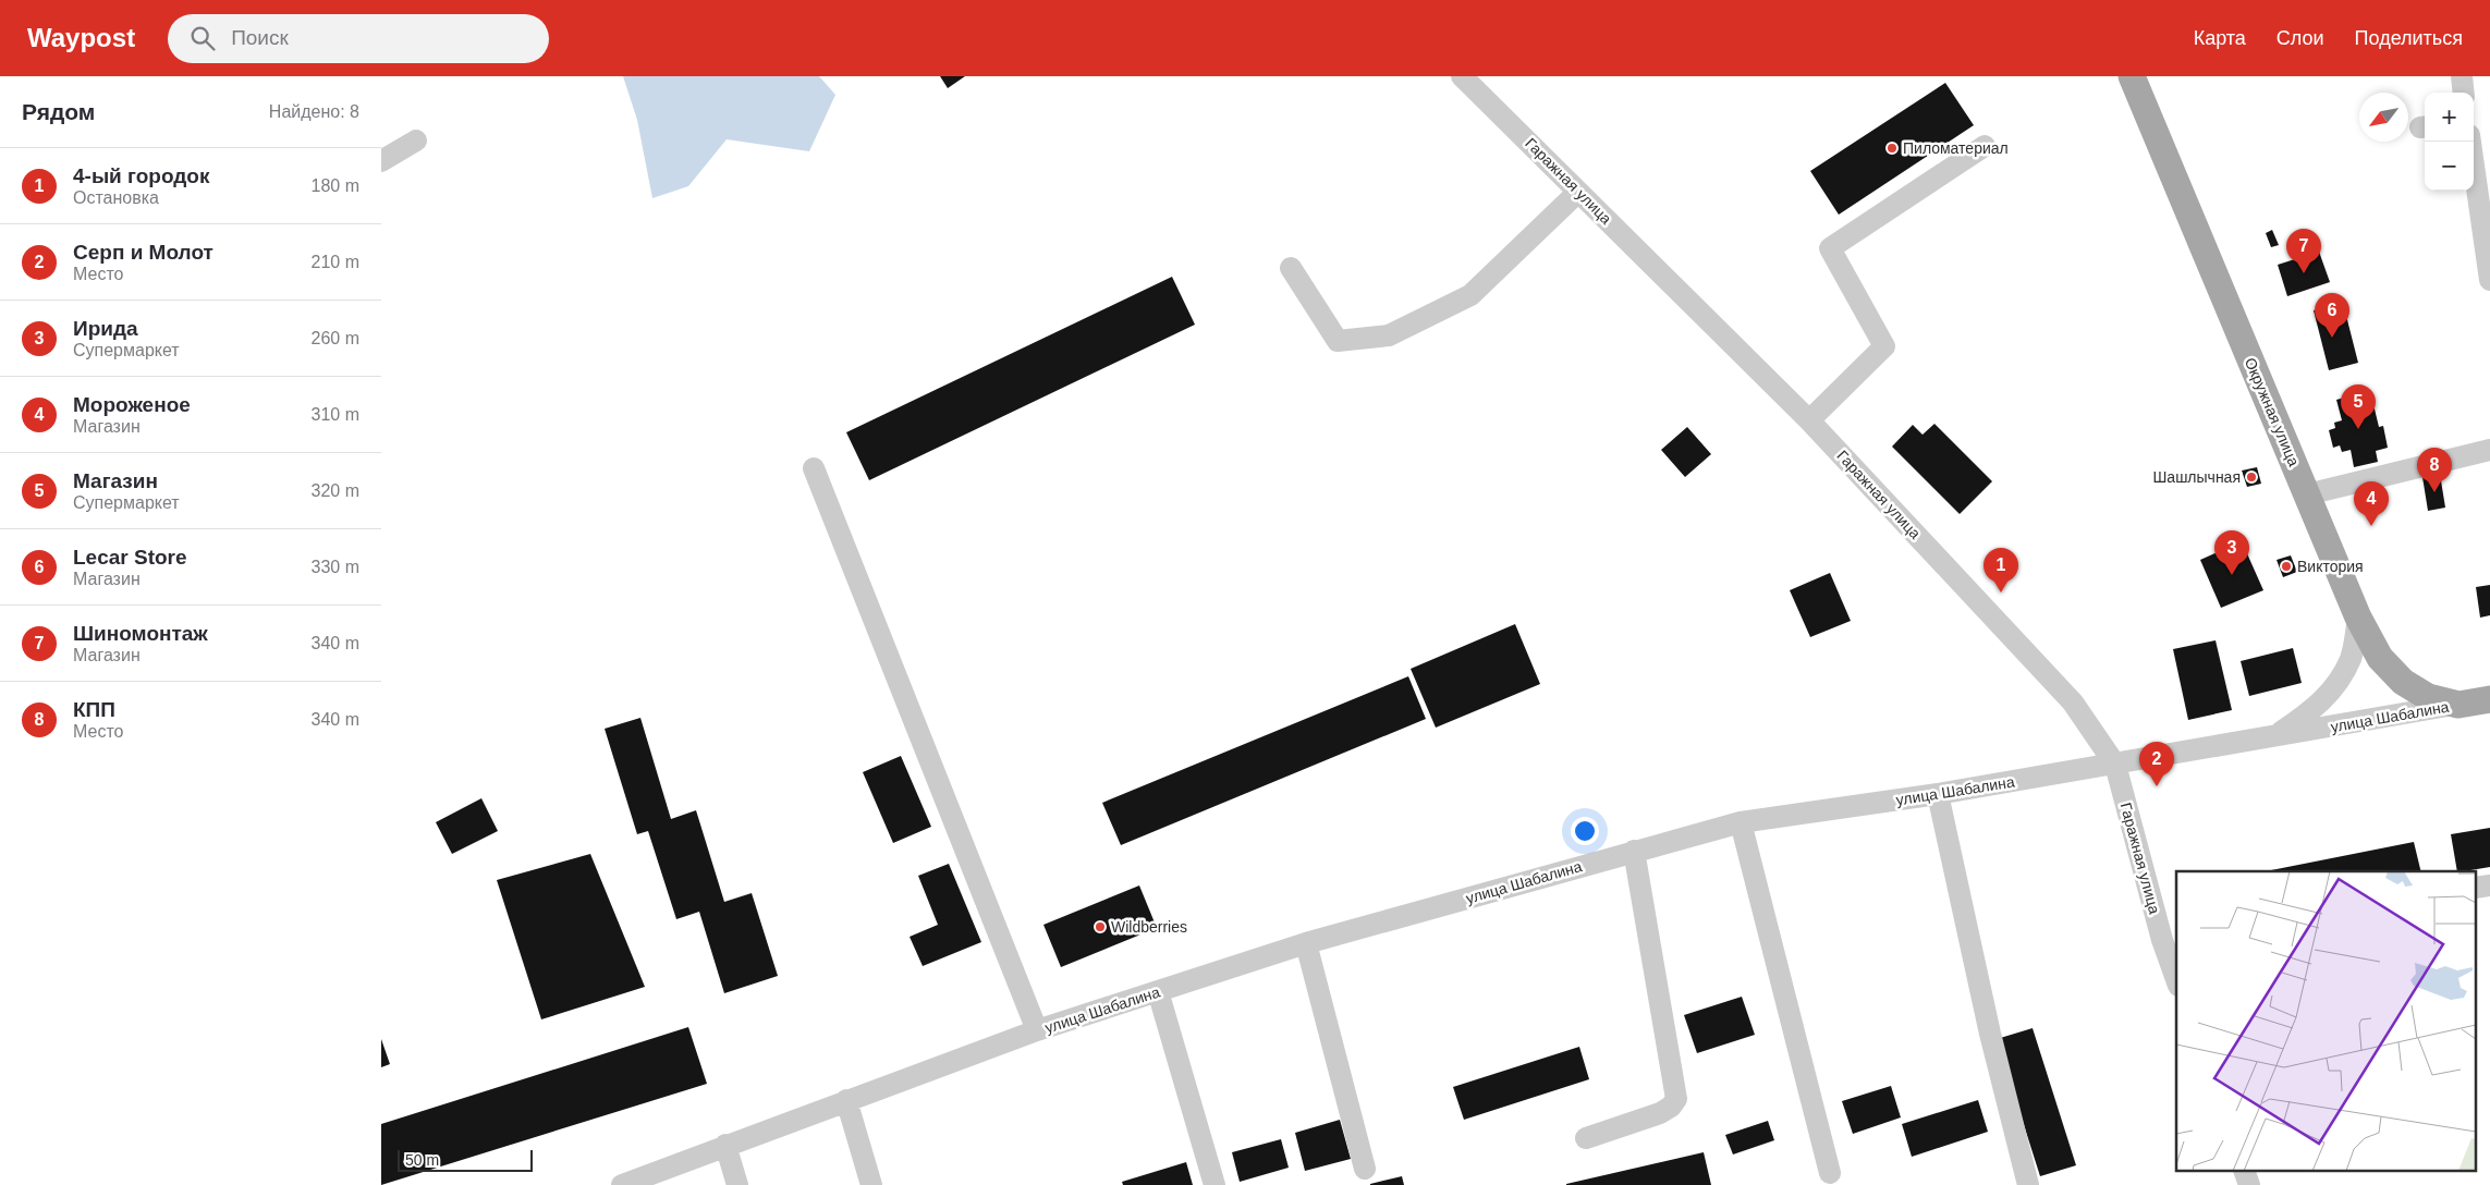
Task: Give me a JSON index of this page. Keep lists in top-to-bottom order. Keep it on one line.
{"streets":{"main road":["Окружная улица"],"street":["Гаражная улица","улица Шабалина"]},"crossings":[["Гаражная улица","улица Шабалина"],["Окружная улица","улица Шабалина"]],"places":["Пиломатериал","Шашлычная","Виктория","Wildberries"],"scale_bar":"50 m","north":"bottom left","page":{"header":"Waypost","search":"Поиск","nav":["Карта","Слои","Поделиться"],"heading":["Рядом","Найдено: 8"],"map_buttons":["+","−"],"list":[{"mark":"1","name":"4-ый городок","note":"Остановка","value":"180 m"},{"mark":"2","name":"Серп и Молот","note":"Место","value":"210 m"},{"mark":"3","name":"Ирида","note":"Супермаркет","value":"260 m"},{"mark":"4","name":"Мороженое","note":"Магазин","value":"310 m"},{"mark":"5","name":"Магазин","note":"Супермаркет","value":"320 m"},{"mark":"6","name":"Lecar Store","note":"Магазин","value":"330 m"},{"mark":"7","name":"Шиномонтаж","note":"Магазин","value":"340 m"},{"mark":"8","name":"КПП","note":"Место","value":"340 m"}],"pins":["7","6","5","8","4","3","1","2"],"scale":"50 m"}}
